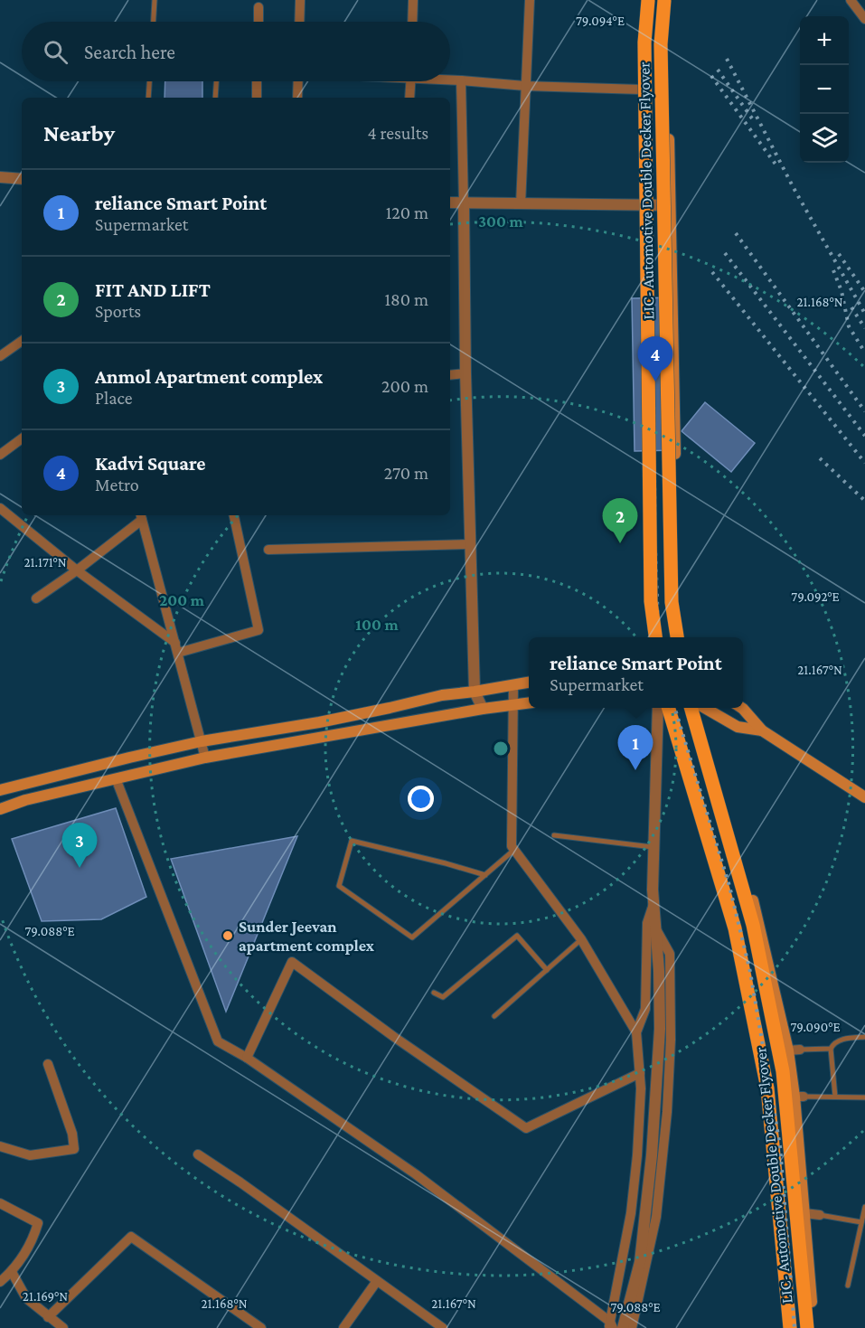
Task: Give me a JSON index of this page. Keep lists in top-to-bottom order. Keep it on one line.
{"streets":{"main road":["LIC- Automotive Double Decker Flyover"]},"places":["Sunder Jeevan apartment complex"],"page":{"map_buttons":["+","−"],"search":"Search here","heading":["Nearby","4 results"],"list":[{"mark":"1","name":"reliance Smart Point","note":"Supermarket","value":"120 m"},{"mark":"2","name":"FIT AND LIFT","note":"Sports","value":"180 m"},{"mark":"3","name":"Anmol Apartment complex","note":"Place","value":"200 m"},{"mark":"4","name":"Kadvi Square","note":"Metro","value":"270 m"}],"pins":["4","2","1","3"],"popup":["reliance Smart Point","Supermarket"]},"coordinates":["79.094°E","21.168°N","21.171°N","79.092°E","21.167°N","79.088°E","79.090°E","21.169°N"],"rings":["300 m","200 m","100 m"]}
